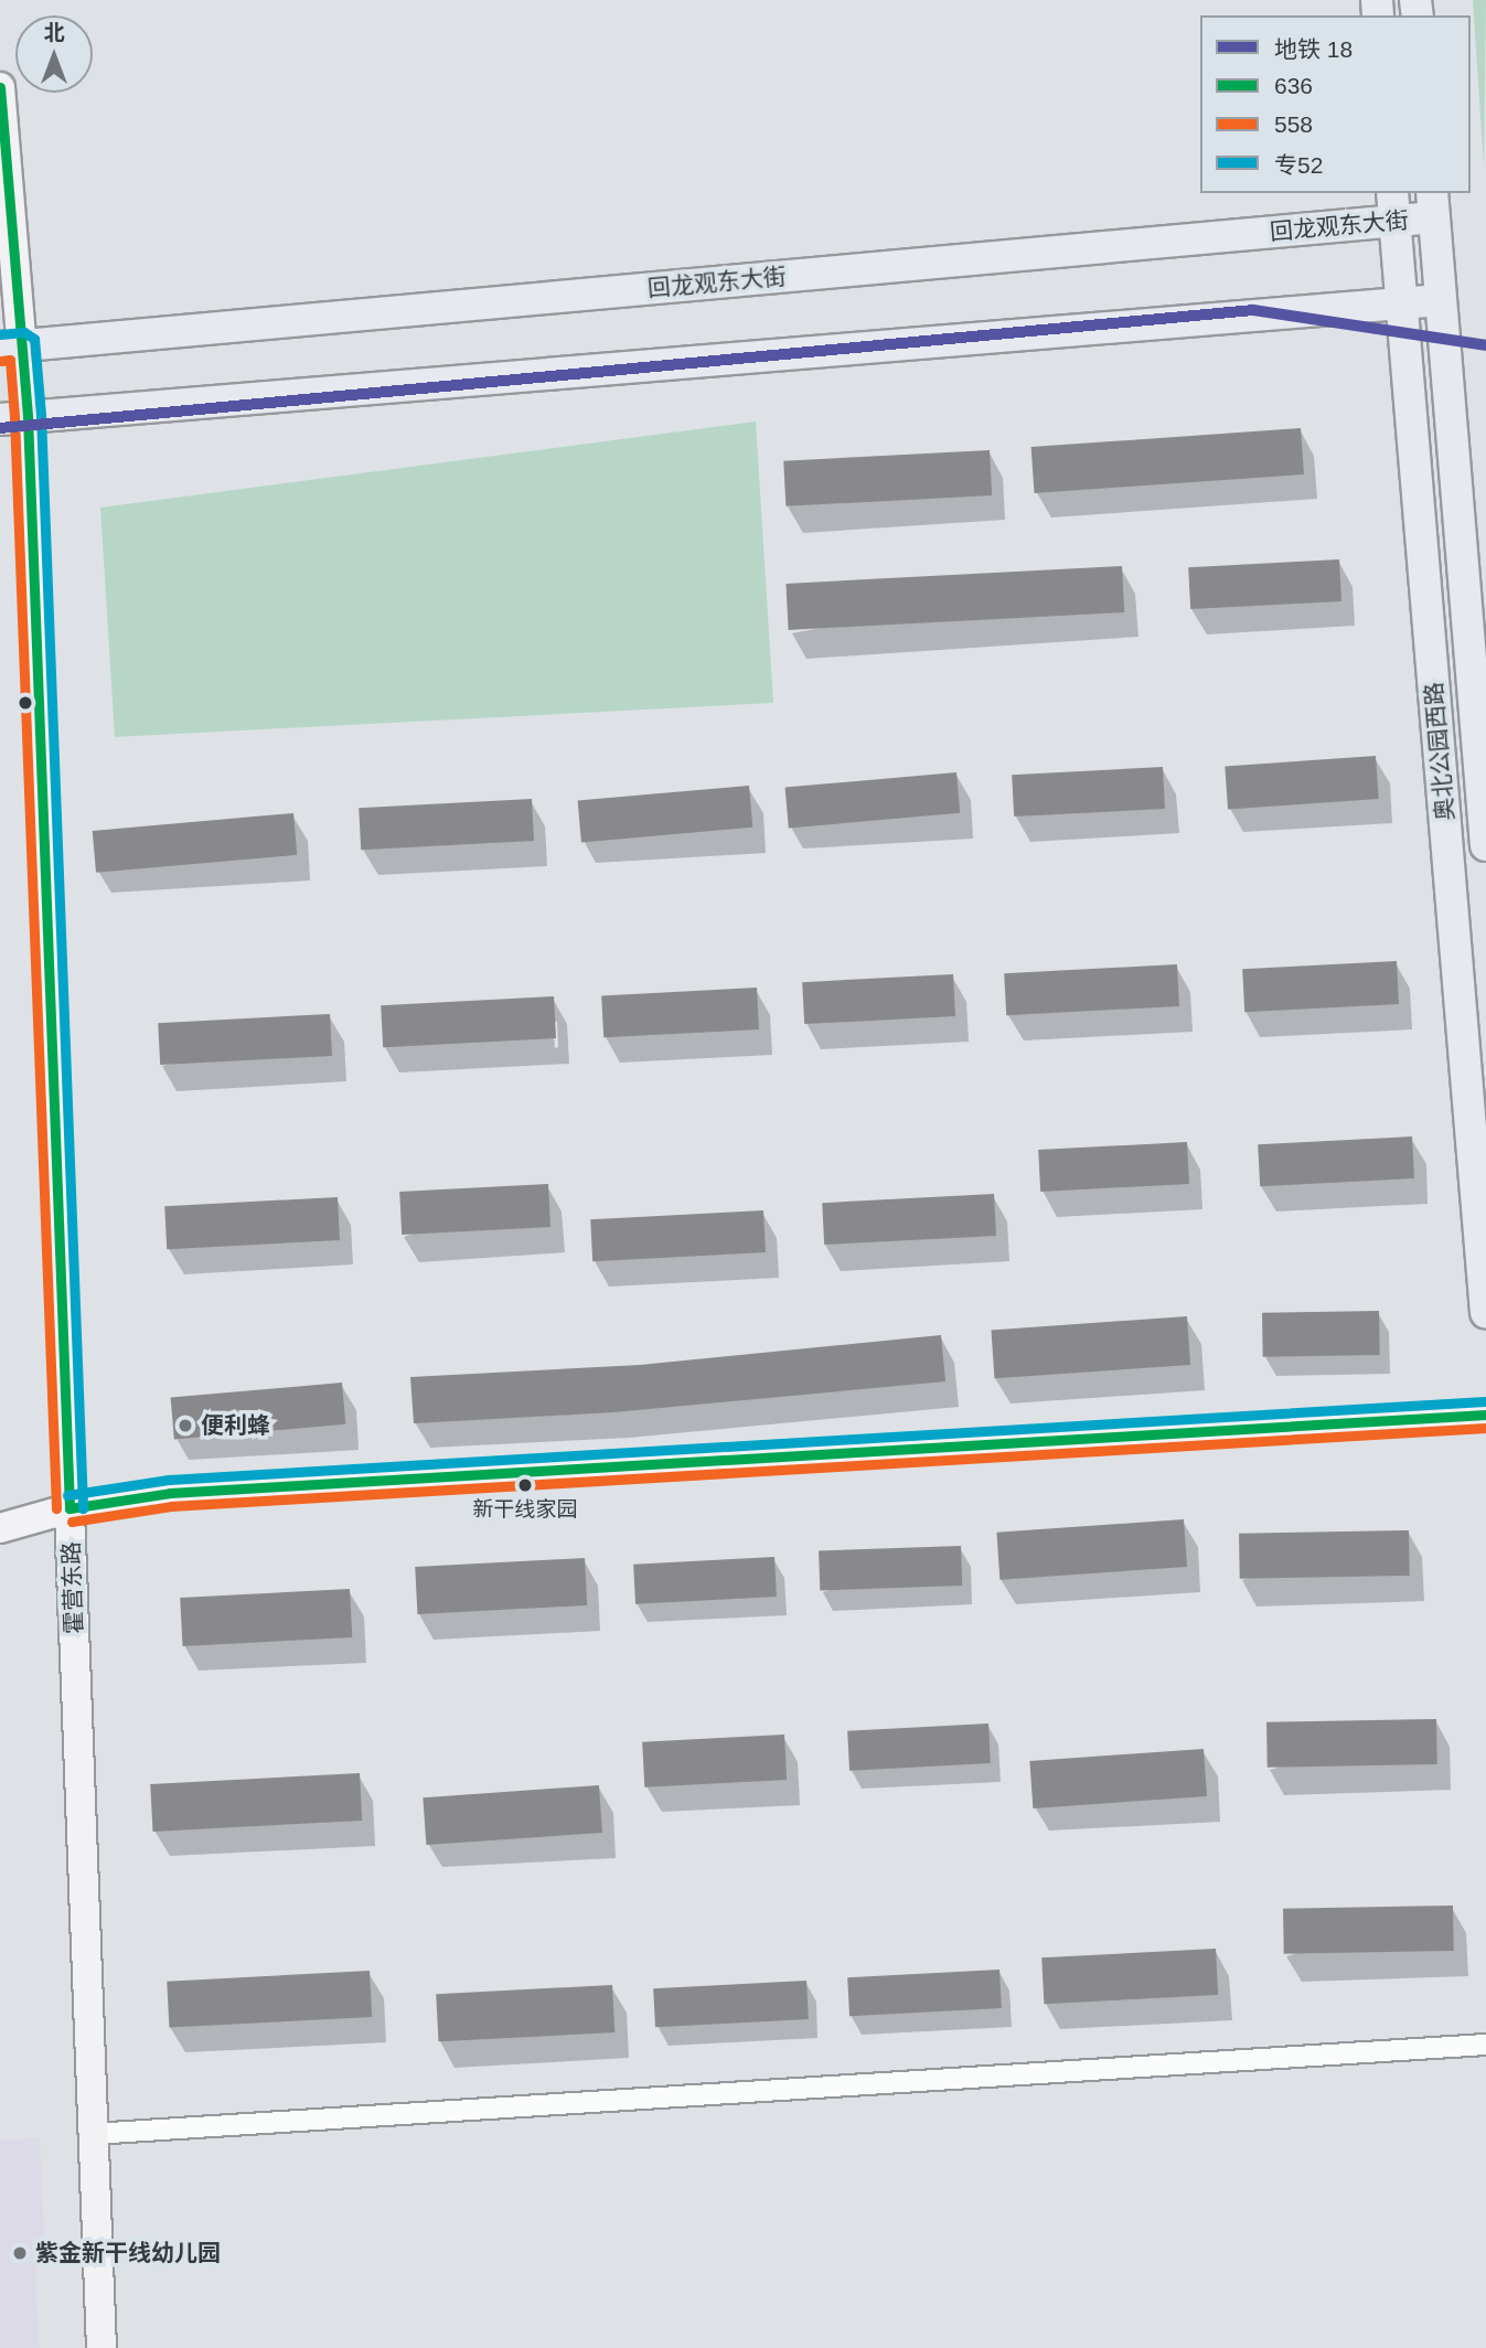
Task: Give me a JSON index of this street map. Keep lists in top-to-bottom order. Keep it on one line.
{"streets":{"main road":["回龙观东大街","奥北公园西路"],"street":["霍营东路"]},"crossings":[["回龙观东大街","奥北公园西路"],["回龙观东大街","霍营东路"]],"places":["便利蜂","新干线家园","紫金新干线幼儿园"],"lines":["transit line 636","metro line 18","transit line 专52","transit line 558"],"legend":["地铁 18","636","558","专52"],"north":"top"}
